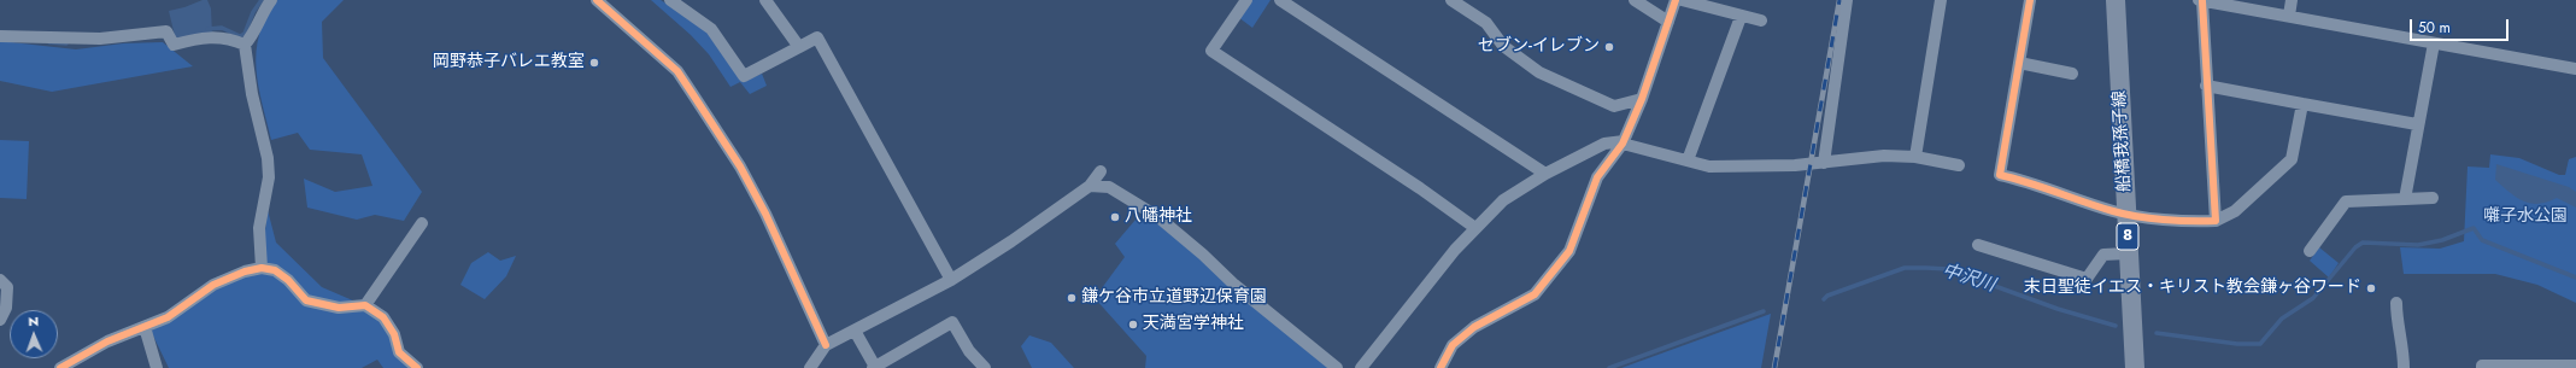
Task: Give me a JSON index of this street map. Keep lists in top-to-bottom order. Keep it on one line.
{"streets":{"main road":["船橋我孫子線","8"]},"water":["中沢川"],"parks":["囃子水公園"],"places":["セブン-イレブン","岡野恭子バレエ教室","八幡神社","末日聖徒イエス・キリスト教会鎌ヶ谷ワード","鎌ケ谷市立道野辺保育園","天満宮学神社"],"scale_bar":"50 m","north":"top"}
